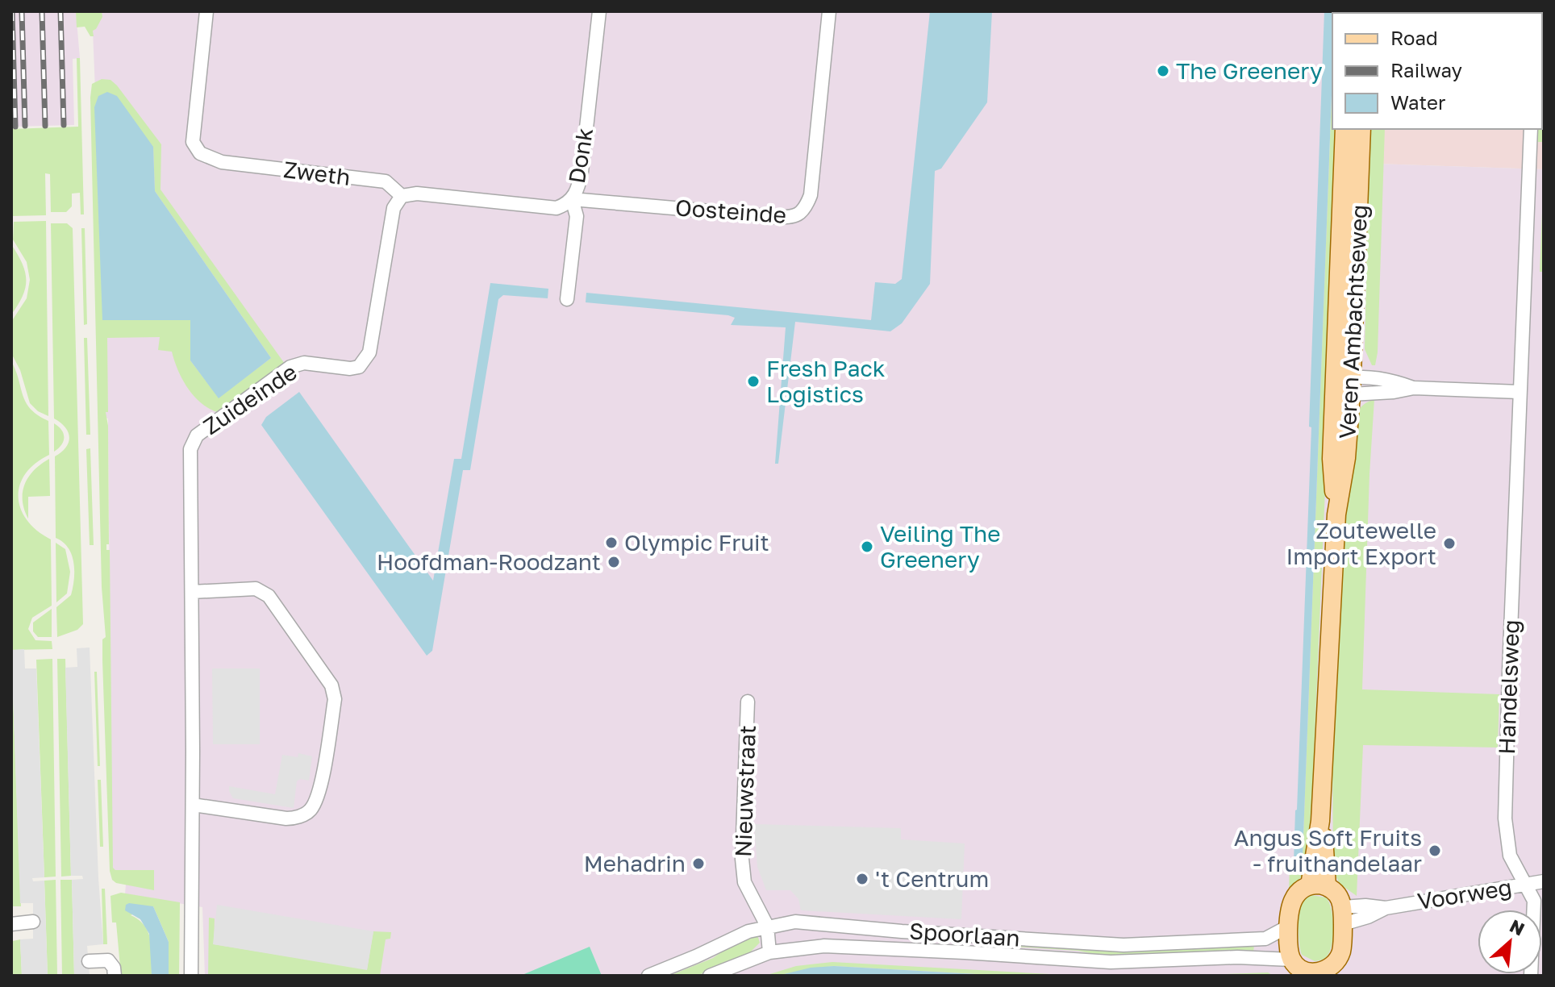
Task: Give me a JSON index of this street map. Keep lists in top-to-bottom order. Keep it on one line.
{"streets":{"main road":["Veren Ambachtseweg"],"street":["Donk","Zweth","Oosteinde","Zuideinde","Handelsweg","Nieuwstraat","Voorweg","Spoorlaan"]},"crossings":[["Donk","Oosteinde"],["Zweth","Zuideinde"],["Veren Ambachtseweg","Voorweg"],["Veren Ambachtseweg","Spoorlaan"],["Handelsweg","Voorweg"],["Nieuwstraat","Spoorlaan"],["Voorweg","Spoorlaan"]],"places":["The Greenery","Fresh Pack Logistics","Olympic Fruit","Zoutewelle Import Export","Veiling The Greenery","Hoofdman-Roodzant","Angus Soft Fruits - fruithandelaar","Mehadrin","'t Centrum"],"legend":["Road","Railway","Water"],"north":"top right"}
